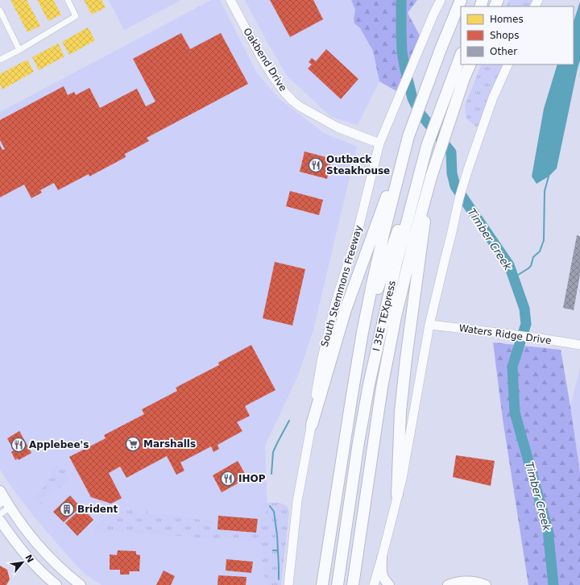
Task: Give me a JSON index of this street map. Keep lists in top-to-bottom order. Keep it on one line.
{"streets":{"highway":["I 35E TEXpress"],"main road":["Oakbend Drive","South Stemmons Freeway","Waters Ridge Drive"]},"crossings":[["Oakbend Drive","South Stemmons Freeway"]],"water":["Timber Creek"],"places":{"restaurant":["Outback Steakhouse","Applebee's","IHOP"],"supermarket":["Marshalls"],"building":["Brident"]},"legend":["Homes","Shops","Other"],"north":"top right"}
